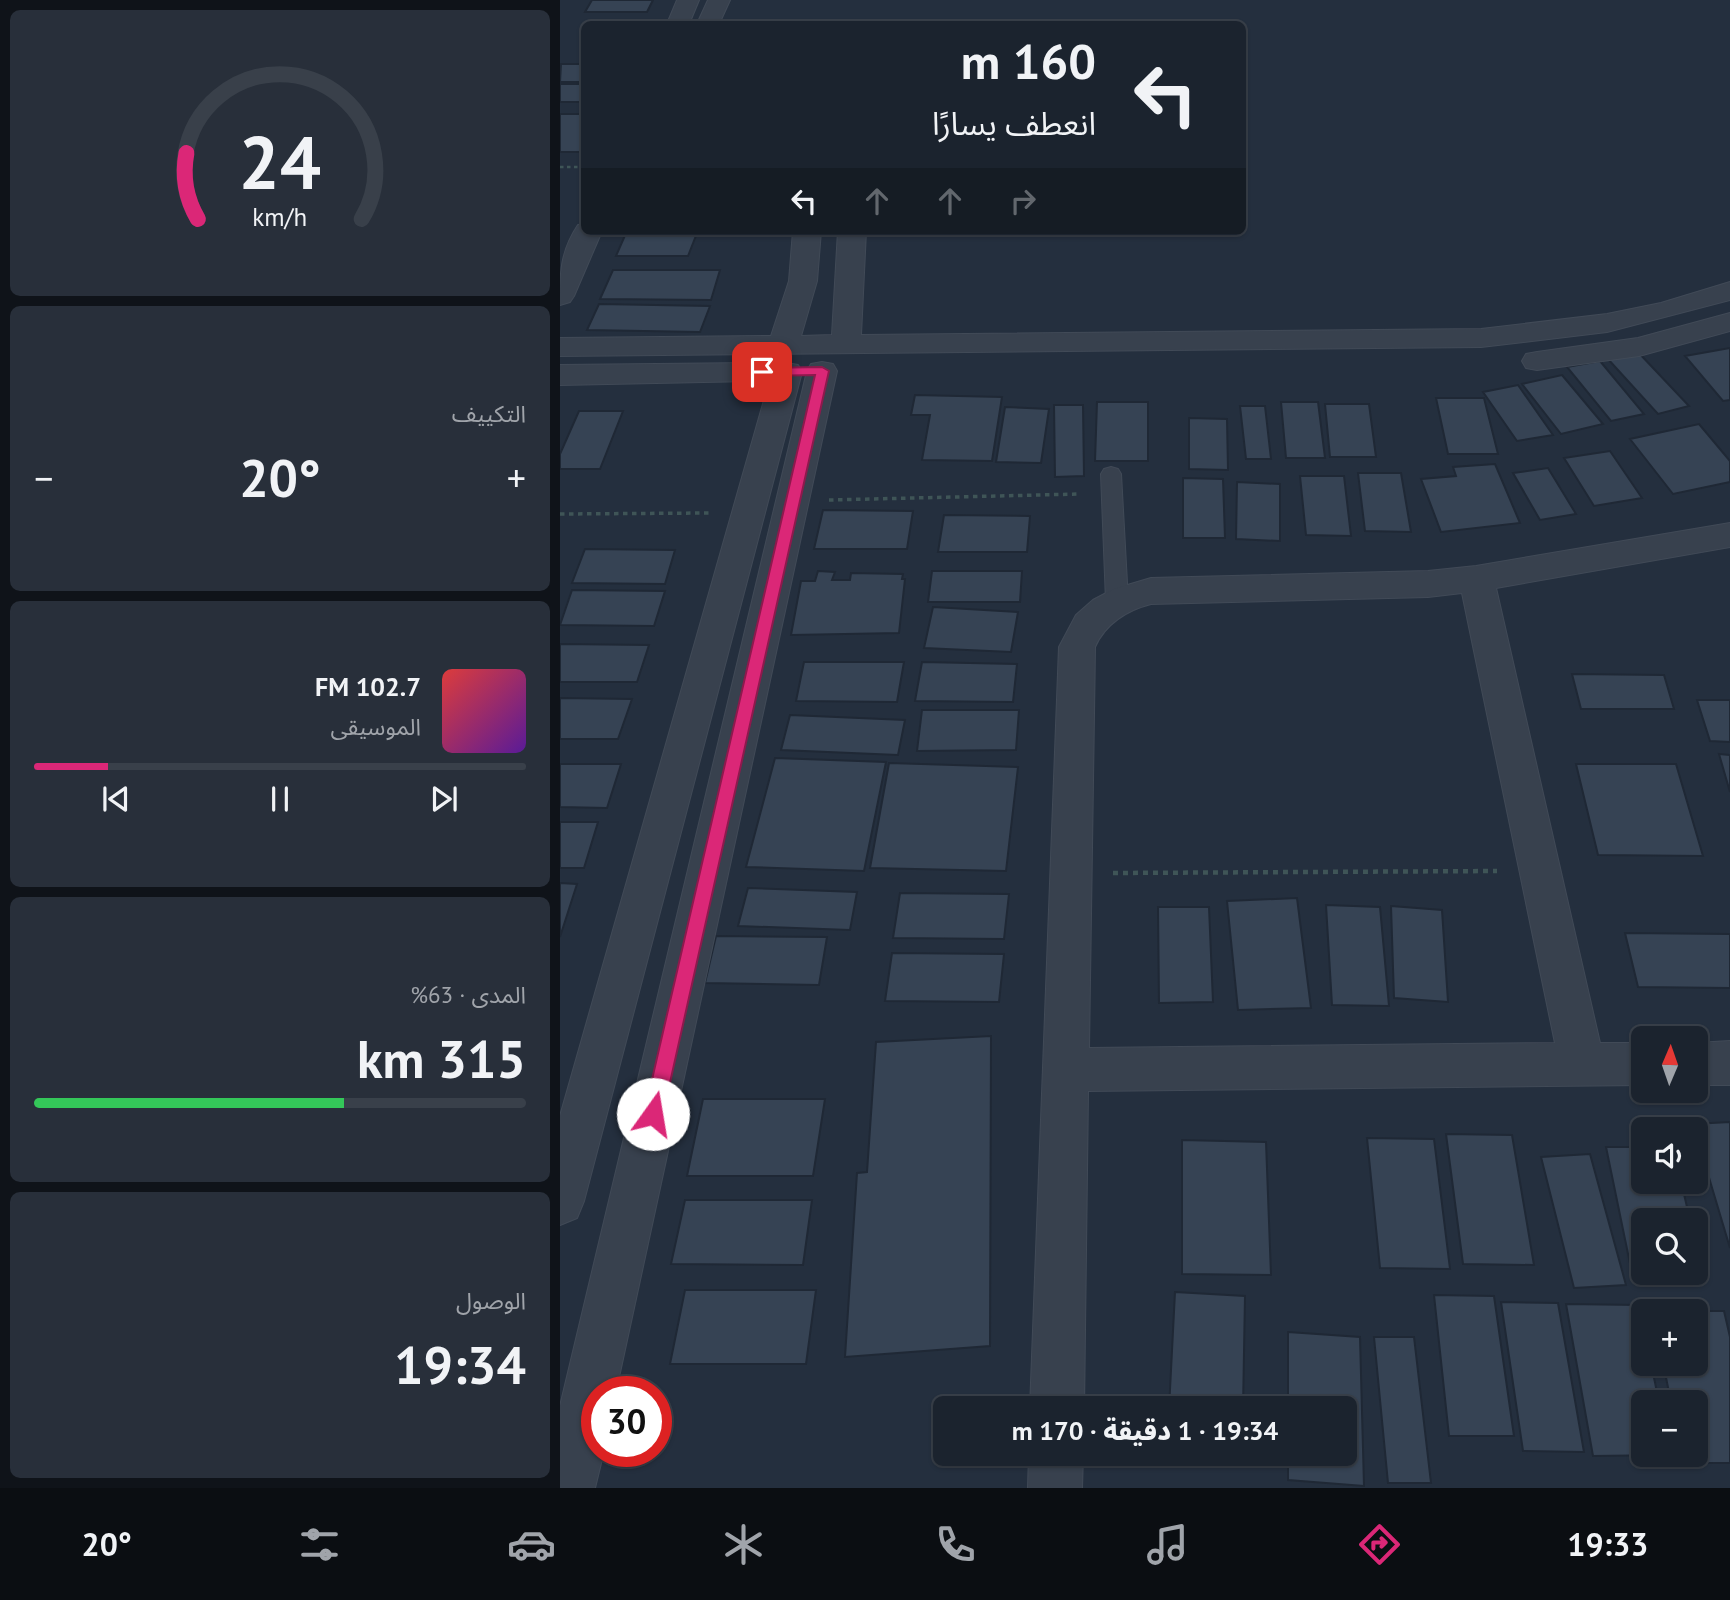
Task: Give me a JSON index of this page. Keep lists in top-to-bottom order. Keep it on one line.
{"north":"top","page":{"turn":["160 m","انعطف يسارًا"],"tile":["التكييف",["المدى · 63%","315 km"],["الوصول","19:34"]],"heat":["−","20°","+"],"song":["102.7 FM","الموسيقى"],"map_buttons":["+","−"],"limit":"30","trip":"19:34 · 1 دقيقة · 170 m","tabs":["19:33","20°"],"gauge":["24","km/h"]}}
